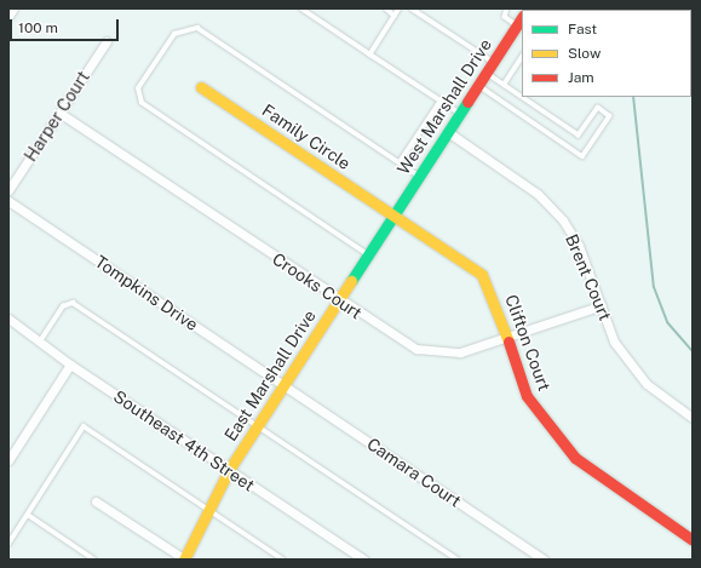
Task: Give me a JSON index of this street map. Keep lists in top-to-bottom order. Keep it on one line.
{"streets":{"street":["West Marshall Drive","Harper Court","Family Circle","Brent Court","Crooks Court","Tompkins Drive","Clifton Court","East Marshall Drive","Southeast 4th Street","Camara Court"]},"crossings":[["West Marshall Drive","Family Circle"],["West Marshall Drive","Brent Court"],["West Marshall Drive","Clifton Court"],["West Marshall Drive","East Marshall Drive"],["Harper Court","Crooks Court"],["Family Circle","Clifton Court"],["Family Circle","East Marshall Drive"],["Brent Court","Crooks Court"],["Crooks Court","Clifton Court"],["Crooks Court","East Marshall Drive"],["Tompkins Drive","East Marshall Drive"],["Tompkins Drive","Camara Court"],["Clifton Court","East Marshall Drive"],["East Marshall Drive","Southeast 4th Street"],["East Marshall Drive","Camara Court"]],"legend":["Fast","Slow","Jam"],"scale_bar":"100 m"}
